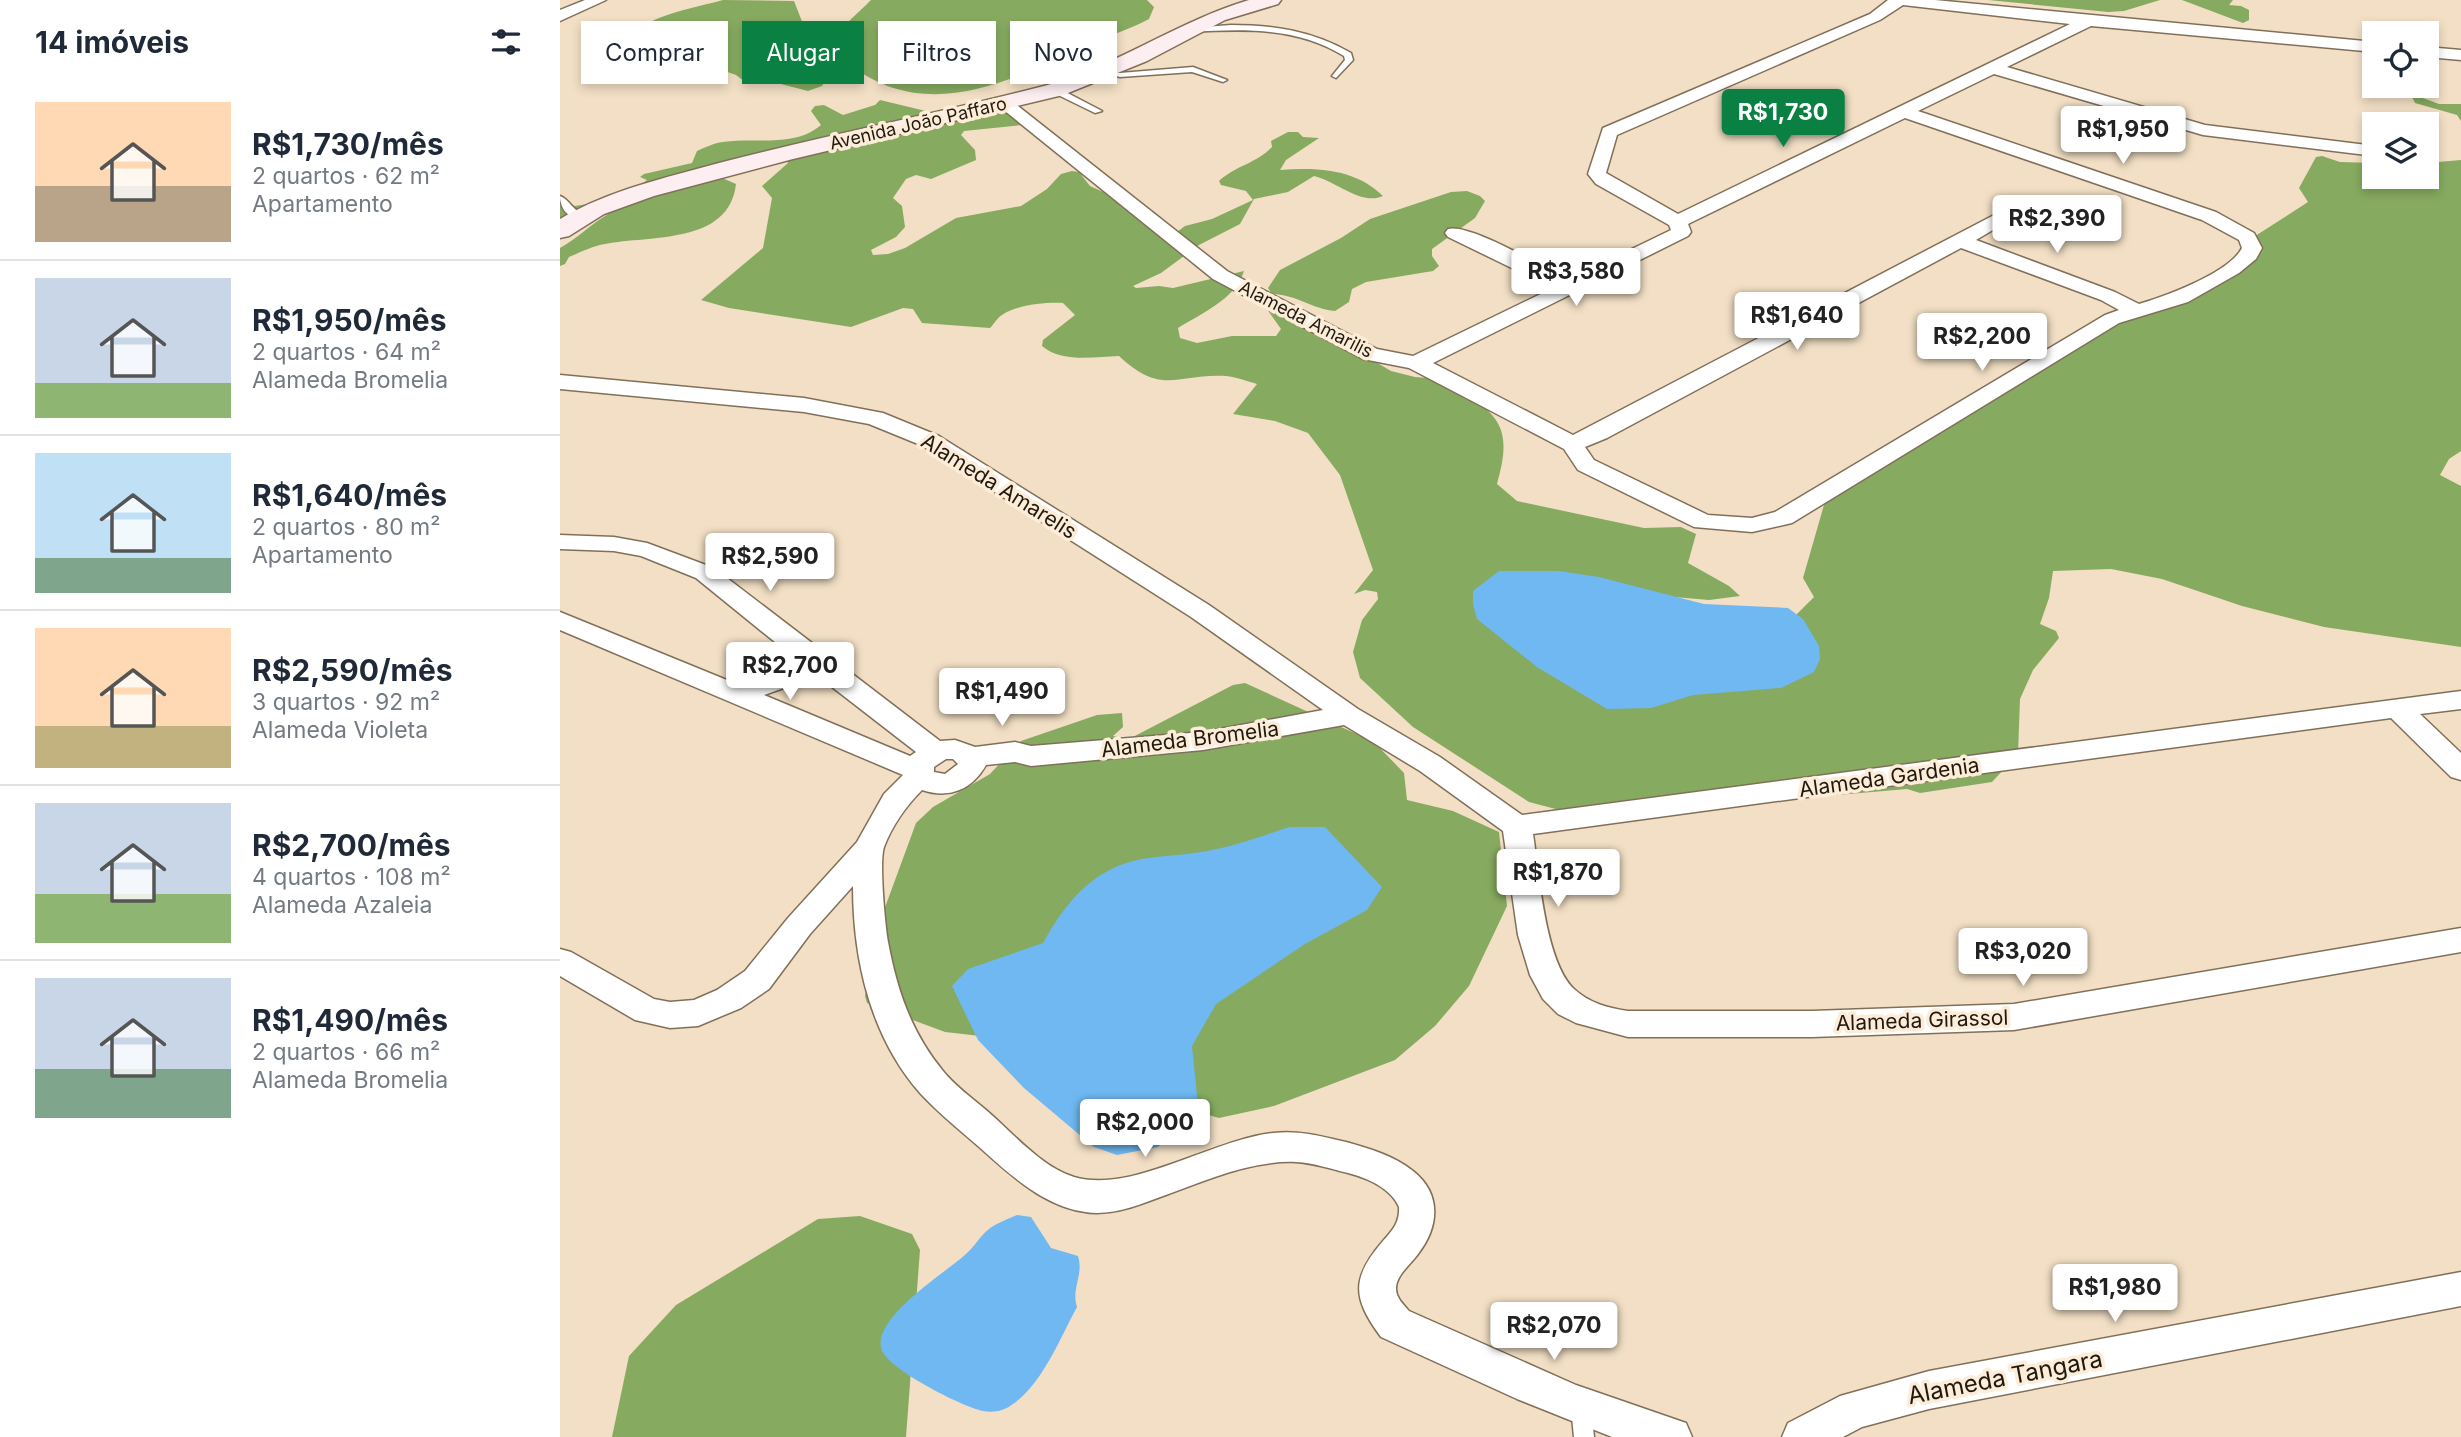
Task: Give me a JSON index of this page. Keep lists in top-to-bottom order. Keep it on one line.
{"streets":{"street":["Avenida João Paffaro","Alameda Amarilis","Alameda Amarelis","Alameda Bromelia","Alameda Gardenia","Alameda Girassol","Alameda Tangara"]},"crossings":[["Avenida João Paffaro","Alameda Amarilis"],["Alameda Amarelis","Alameda Bromelia"],["Alameda Gardenia","Alameda Girassol"]],"page":{"heading":"14 imóveis","chip":["Comprar","Alugar","Filtros","Novo"],"list":[{"name":"R$1,730/mês","note":"2 quartos · 62 m² · Apartamento"},{"name":"R$1,950/mês","note":"2 quartos · 64 m² · Alameda Bromelia"},{"name":"R$1,640/mês","note":"2 quartos · 80 m² · Apartamento"},{"name":"R$2,590/mês","note":"3 quartos · 92 m² · Alameda Violeta"},{"name":"R$2,700/mês","note":"4 quartos · 108 m² · Alameda Azaleia"},{"name":"R$1,490/mês","note":"2 quartos · 66 m² · Alameda Bromelia"}],"price":["R$1,730","R$1,950","R$2,390","R$3,580","R$1,640","R$2,200","R$2,590","R$2,700","R$1,490","R$1,870","R$3,020","R$2,000","R$1,980","R$2,070"]}}
